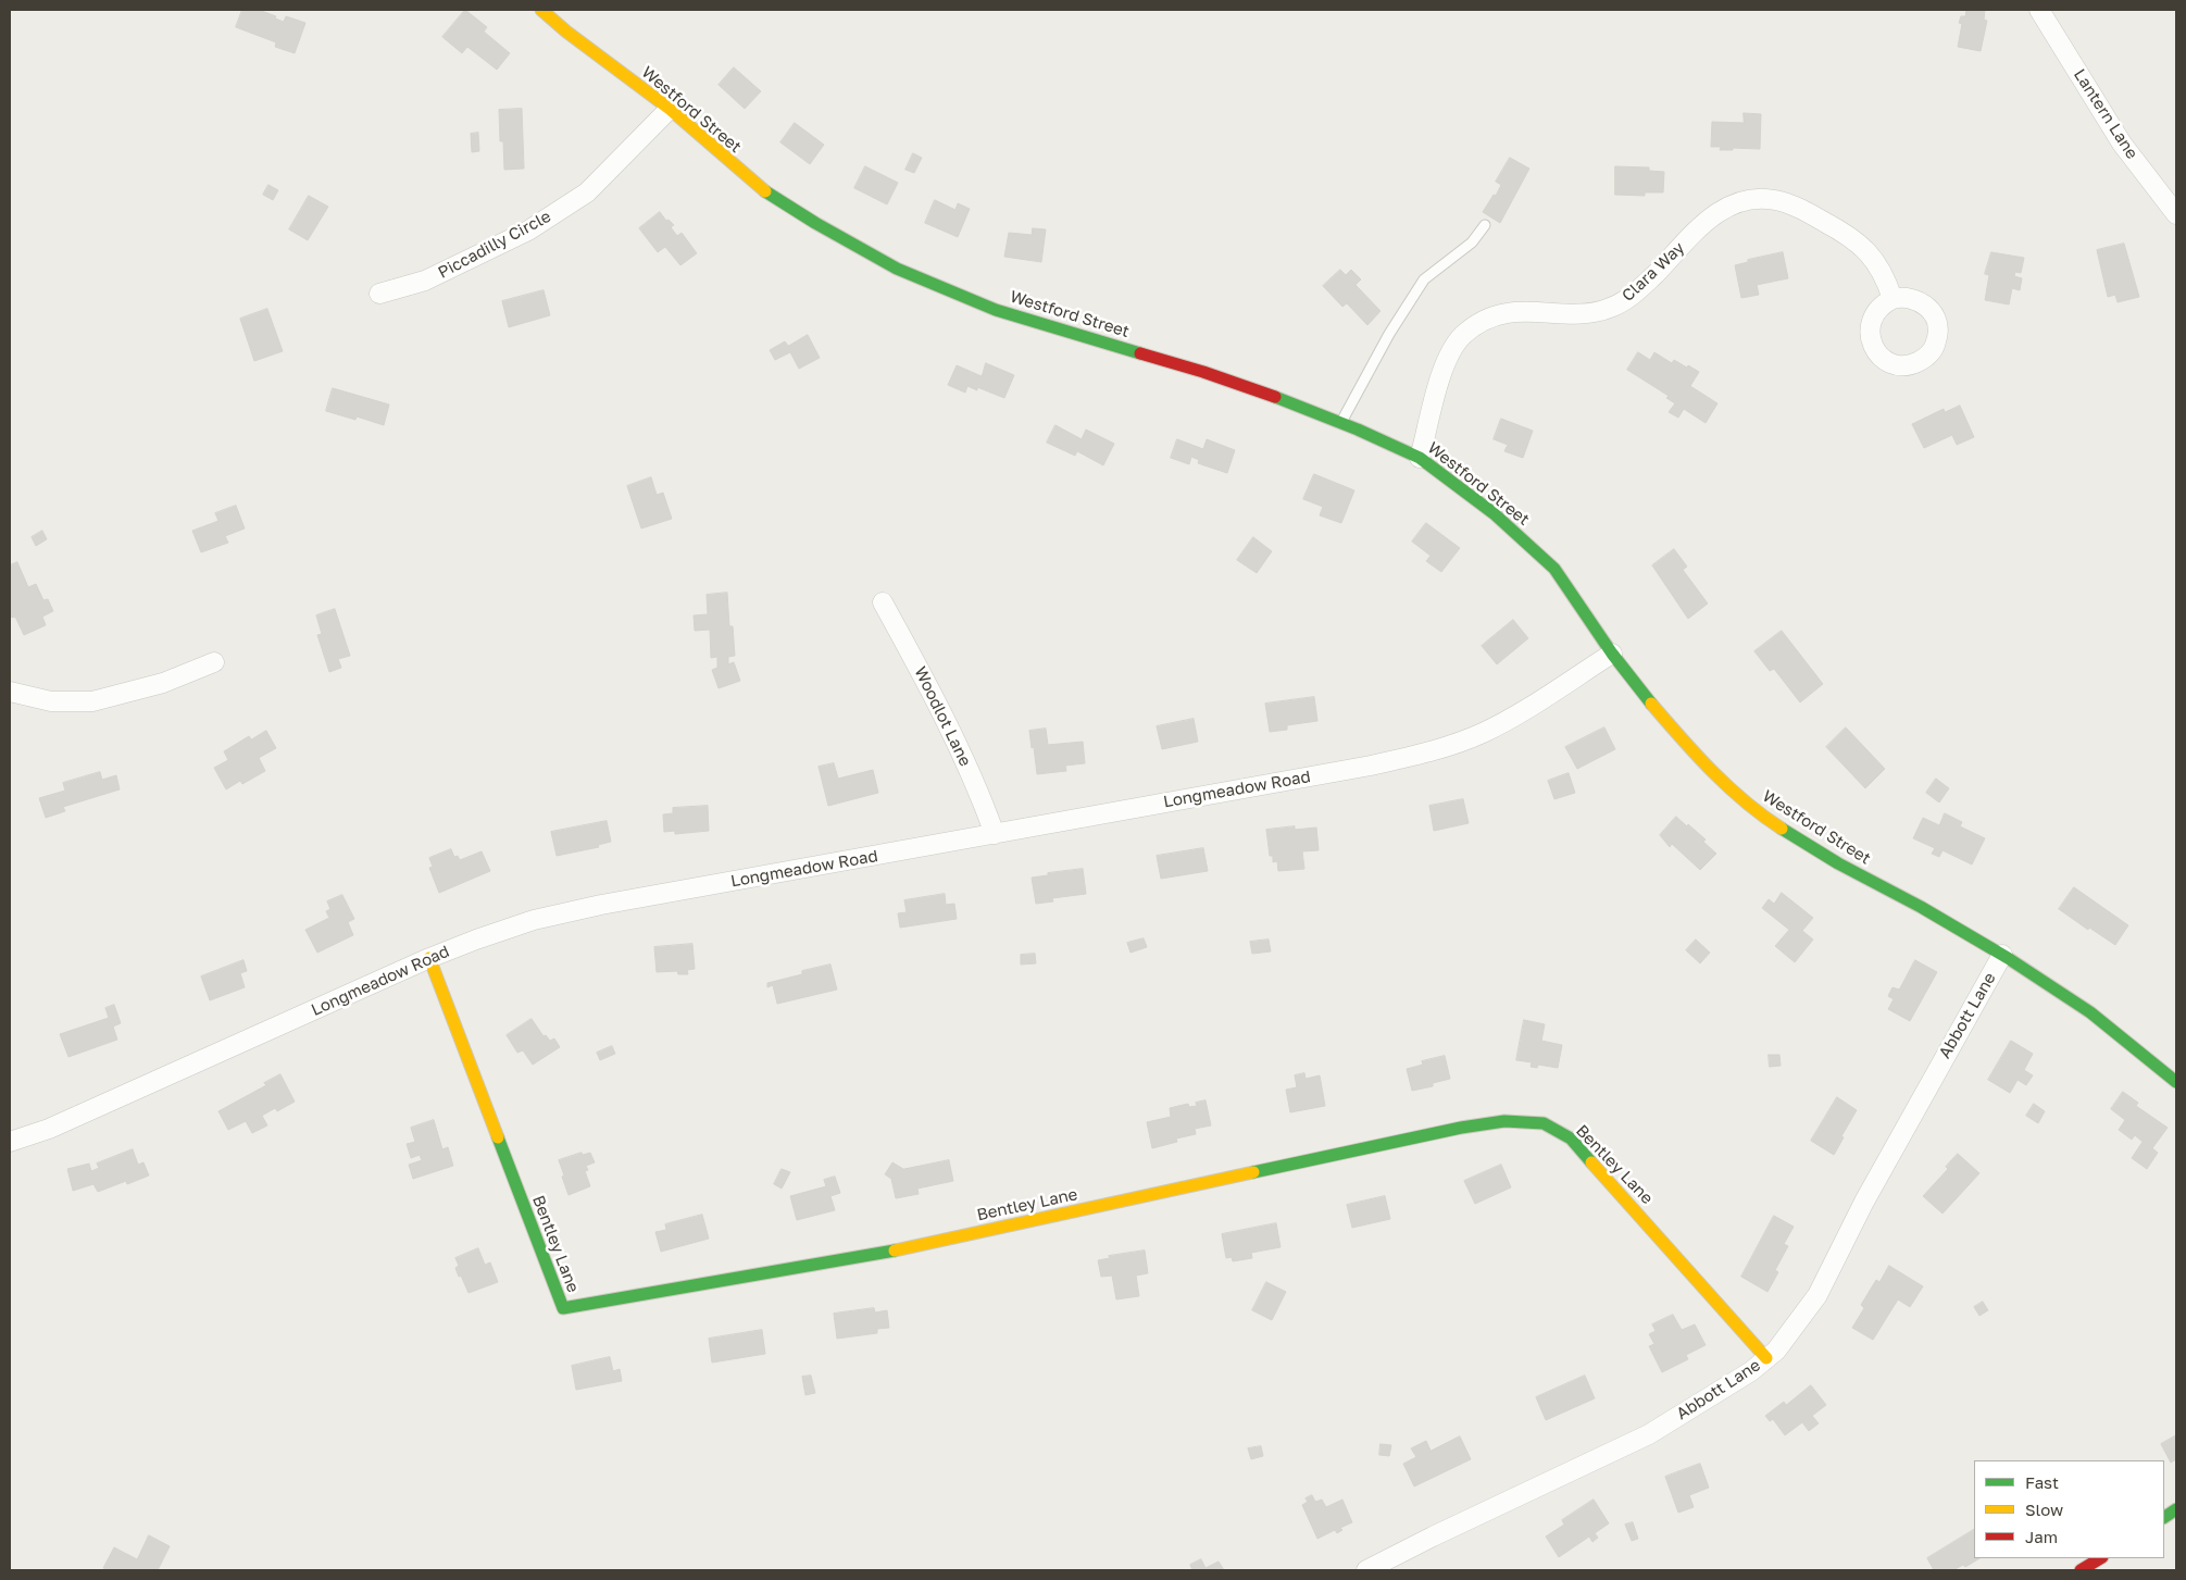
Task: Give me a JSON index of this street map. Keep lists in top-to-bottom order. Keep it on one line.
{"streets":{"main road":["Westford Street","Bentley Lane"],"street":["Lantern Lane","Piccadilly Circle","Clara Way","Woodlot Lane","Longmeadow Road","Abbott Lane"]},"crossings":[["Westford Street","Piccadilly Circle"],["Westford Street","Clara Way"],["Westford Street","Longmeadow Road"],["Westford Street","Abbott Lane"],["Woodlot Lane","Longmeadow Road"],["Longmeadow Road","Bentley Lane"],["Abbott Lane","Bentley Lane"]],"legend":["Fast","Slow","Jam"]}
